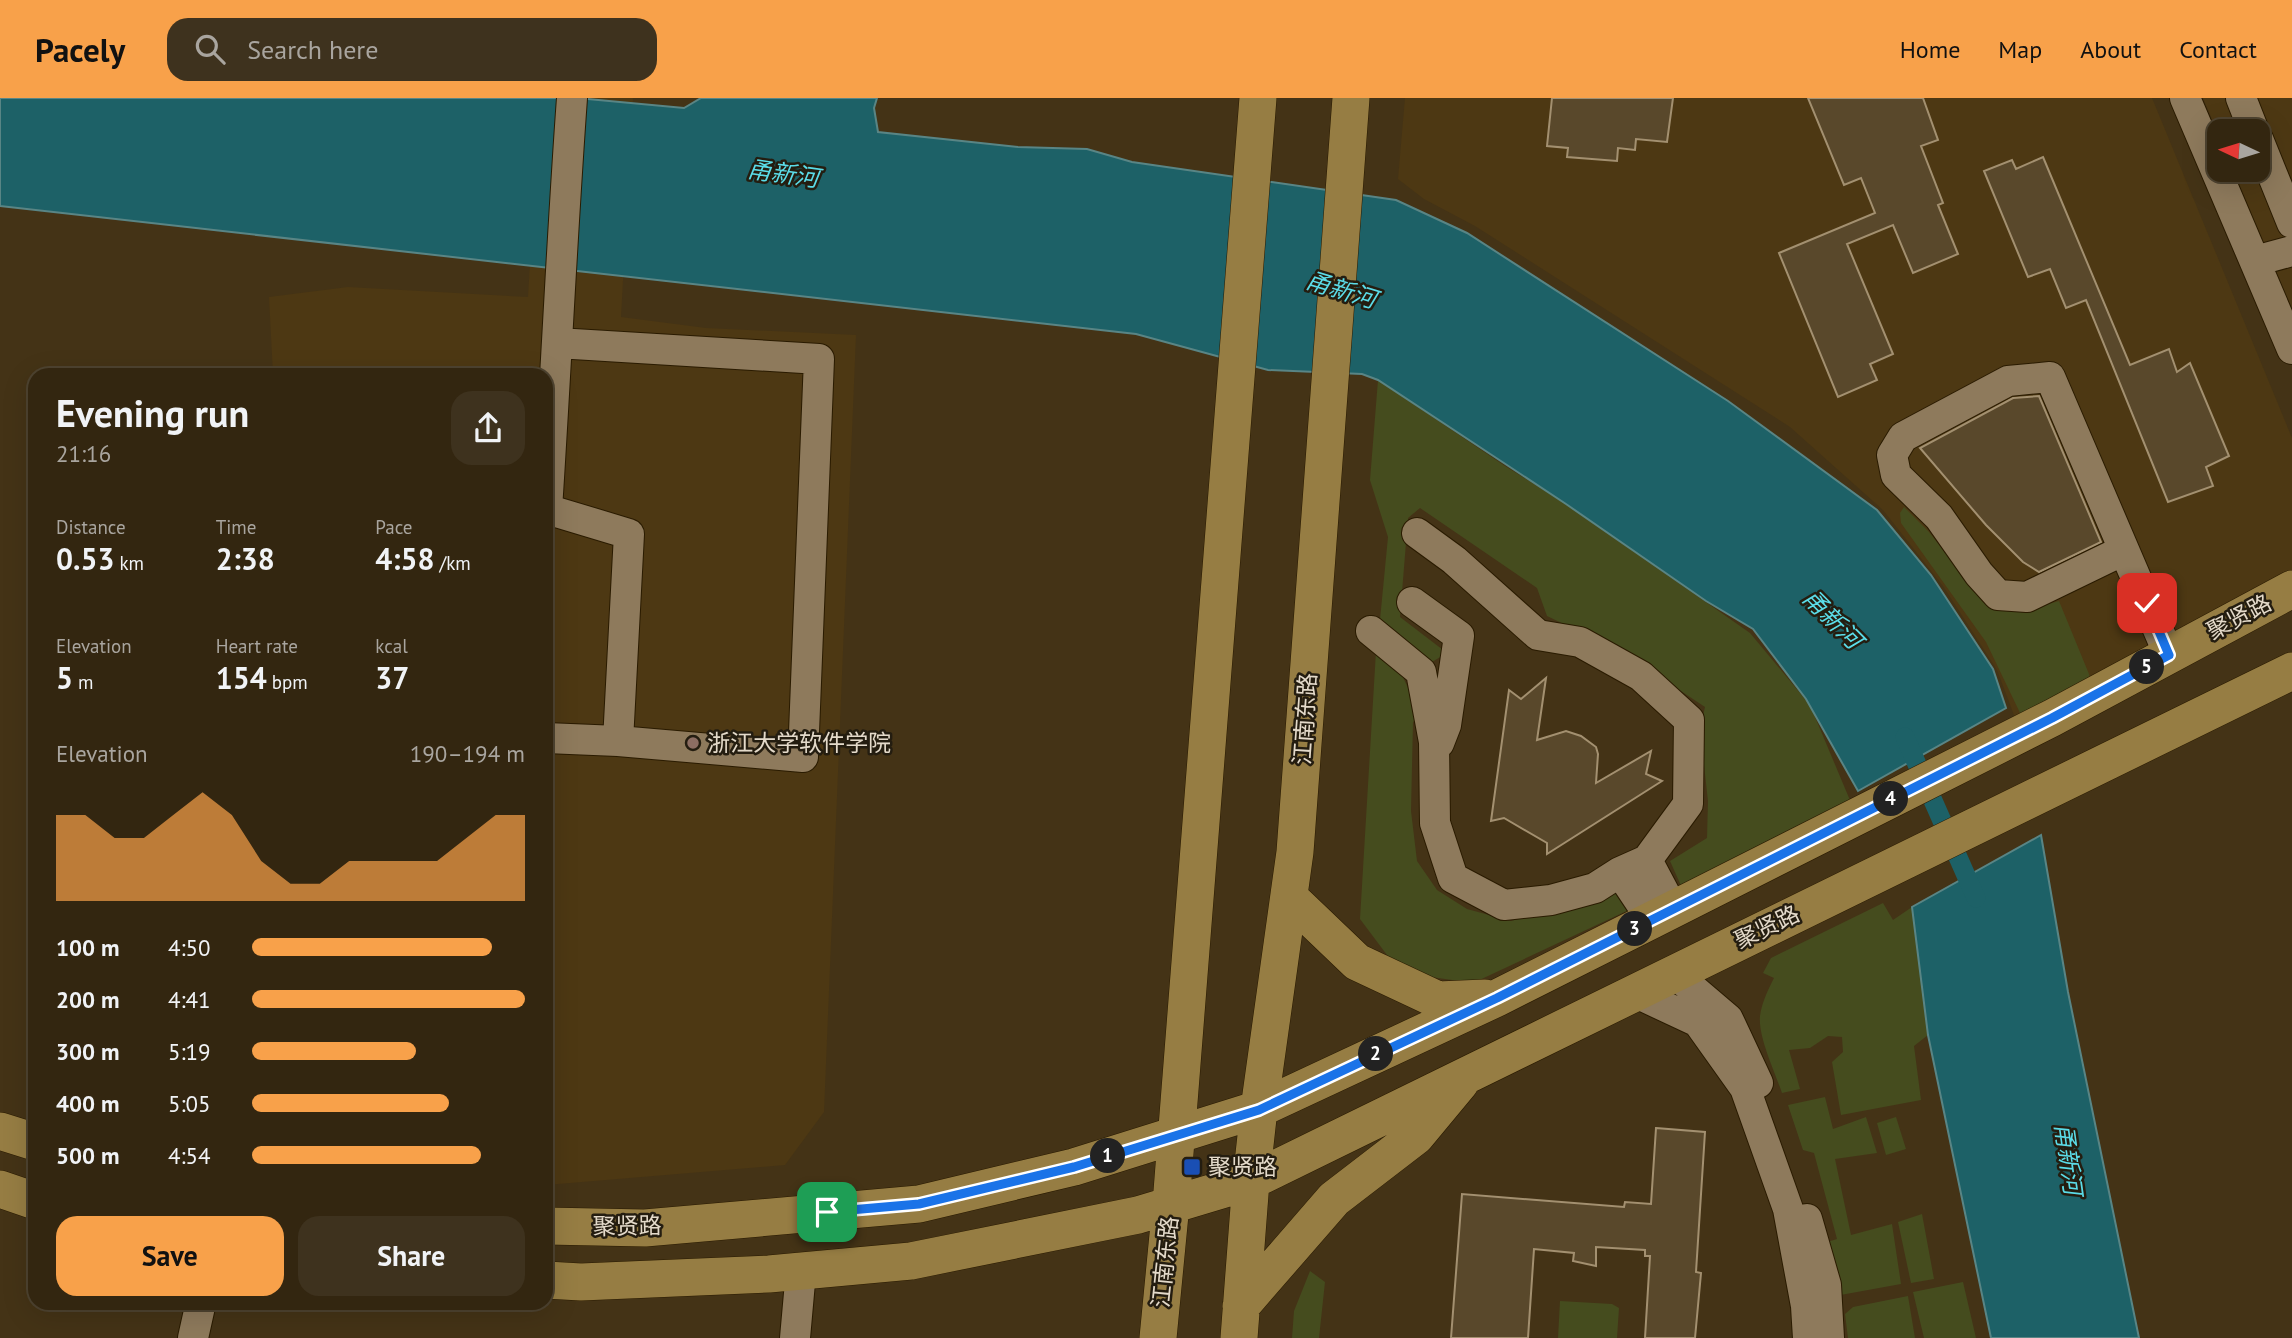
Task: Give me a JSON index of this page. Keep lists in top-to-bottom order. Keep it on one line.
{"streets":{"main road":["聚贤路","江南东路"]},"crossings":[["聚贤路","江南东路"]],"water":["甬新河"],"places":{"other":["浙江大学软件学院"],"transit":["聚贤路"]},"north":"left","page":{"header":"Pacely","search":"Search here","nav":["Home","Map","About","Contact"],"heading":["Evening run","21:16"],"stats":[["Distance","0.53 km"],["Time","2:38"],["Pace","4:58 /km"],["Elevation","5 m"],["Heart rate","154 bpm"],["kcal","37"]],"pins":["5","4","3","2","1"],"chart":["Elevation","190–194 m"],"list":[{"name":"100 m","note":"4:50"},{"name":"200 m","note":"4:41"},{"name":"300 m","note":"5:19"},{"name":"400 m","note":"5:05"},{"name":"500 m","note":"4:54"}],"buttons":["Save","Share"]}}
